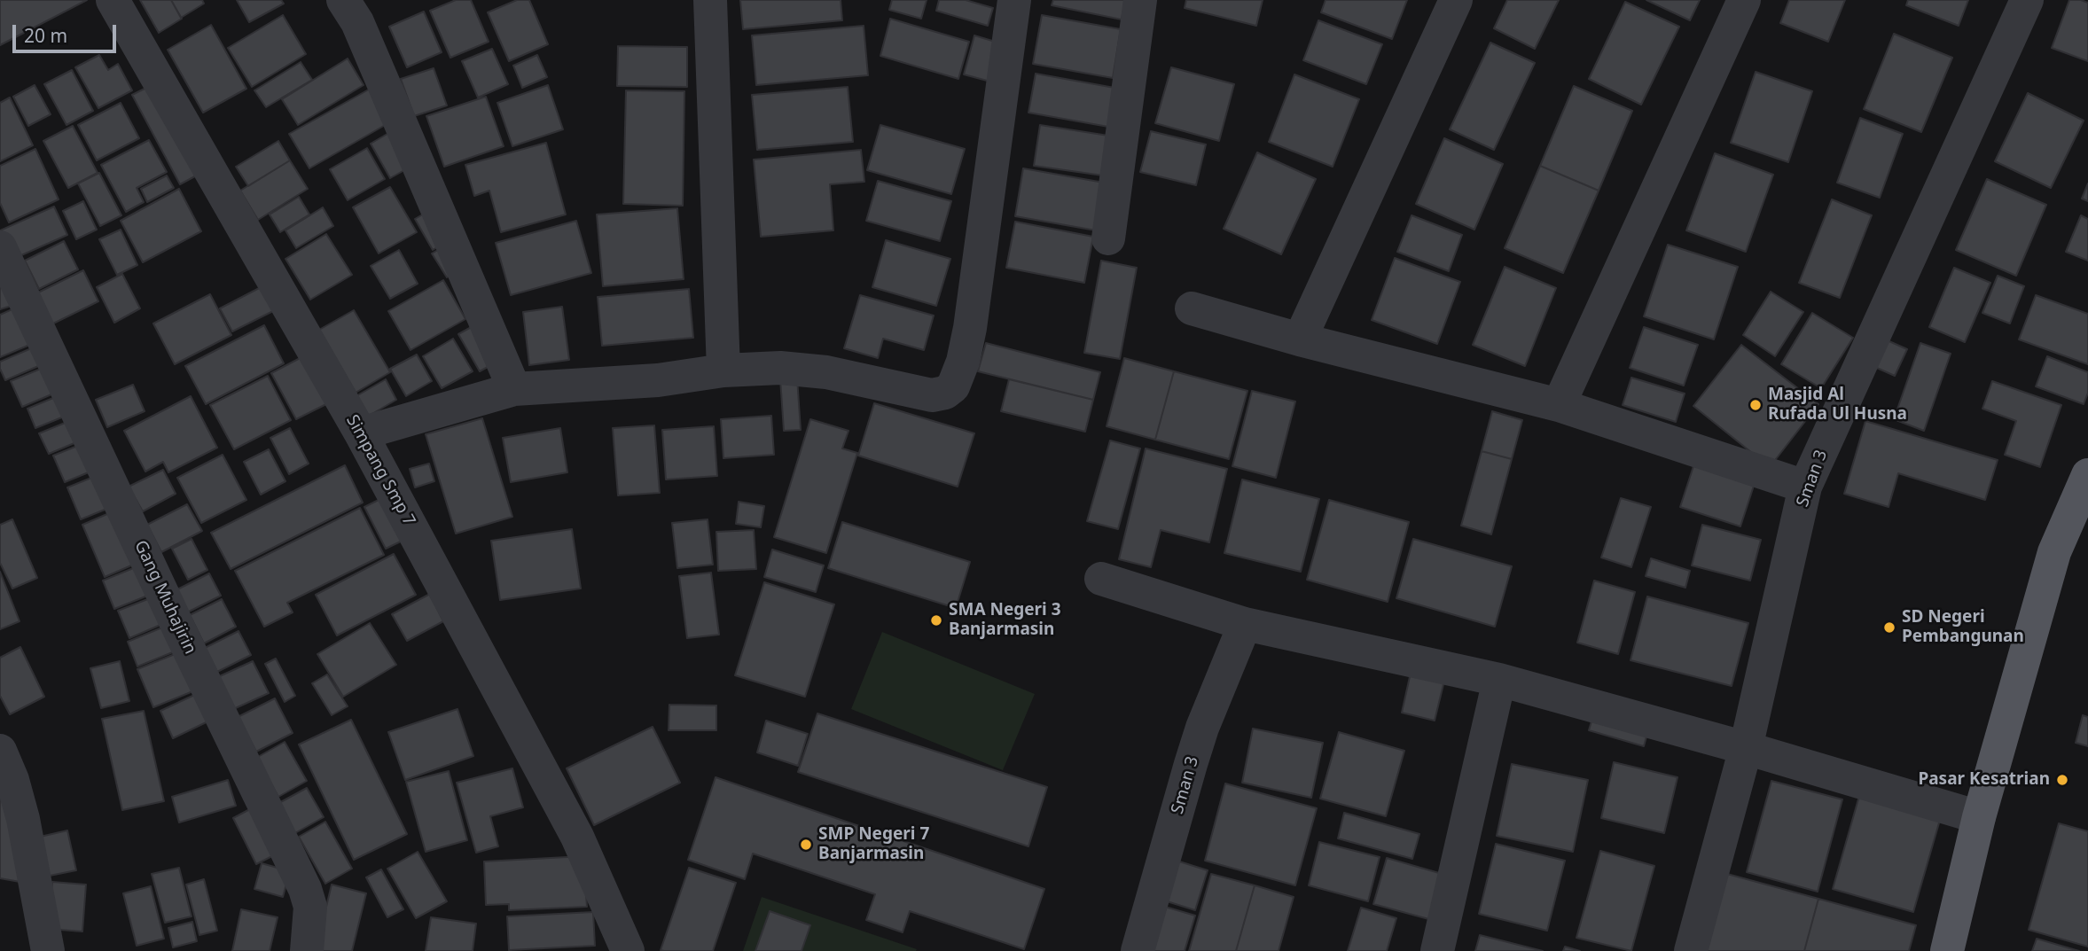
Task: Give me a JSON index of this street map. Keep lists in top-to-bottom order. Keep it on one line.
{"streets":{"street":["Simpang Smp 7","Sman 3","Gang Muhajirin"]},"places":["Masjid Al Rufada Ul Husna","SMA Negeri 3 Banjarmasin","SD Negeri Pembangunan","Pasar Kesatrian","SMP Negeri 7 Banjarmasin"],"scale_bar":"20 m"}
